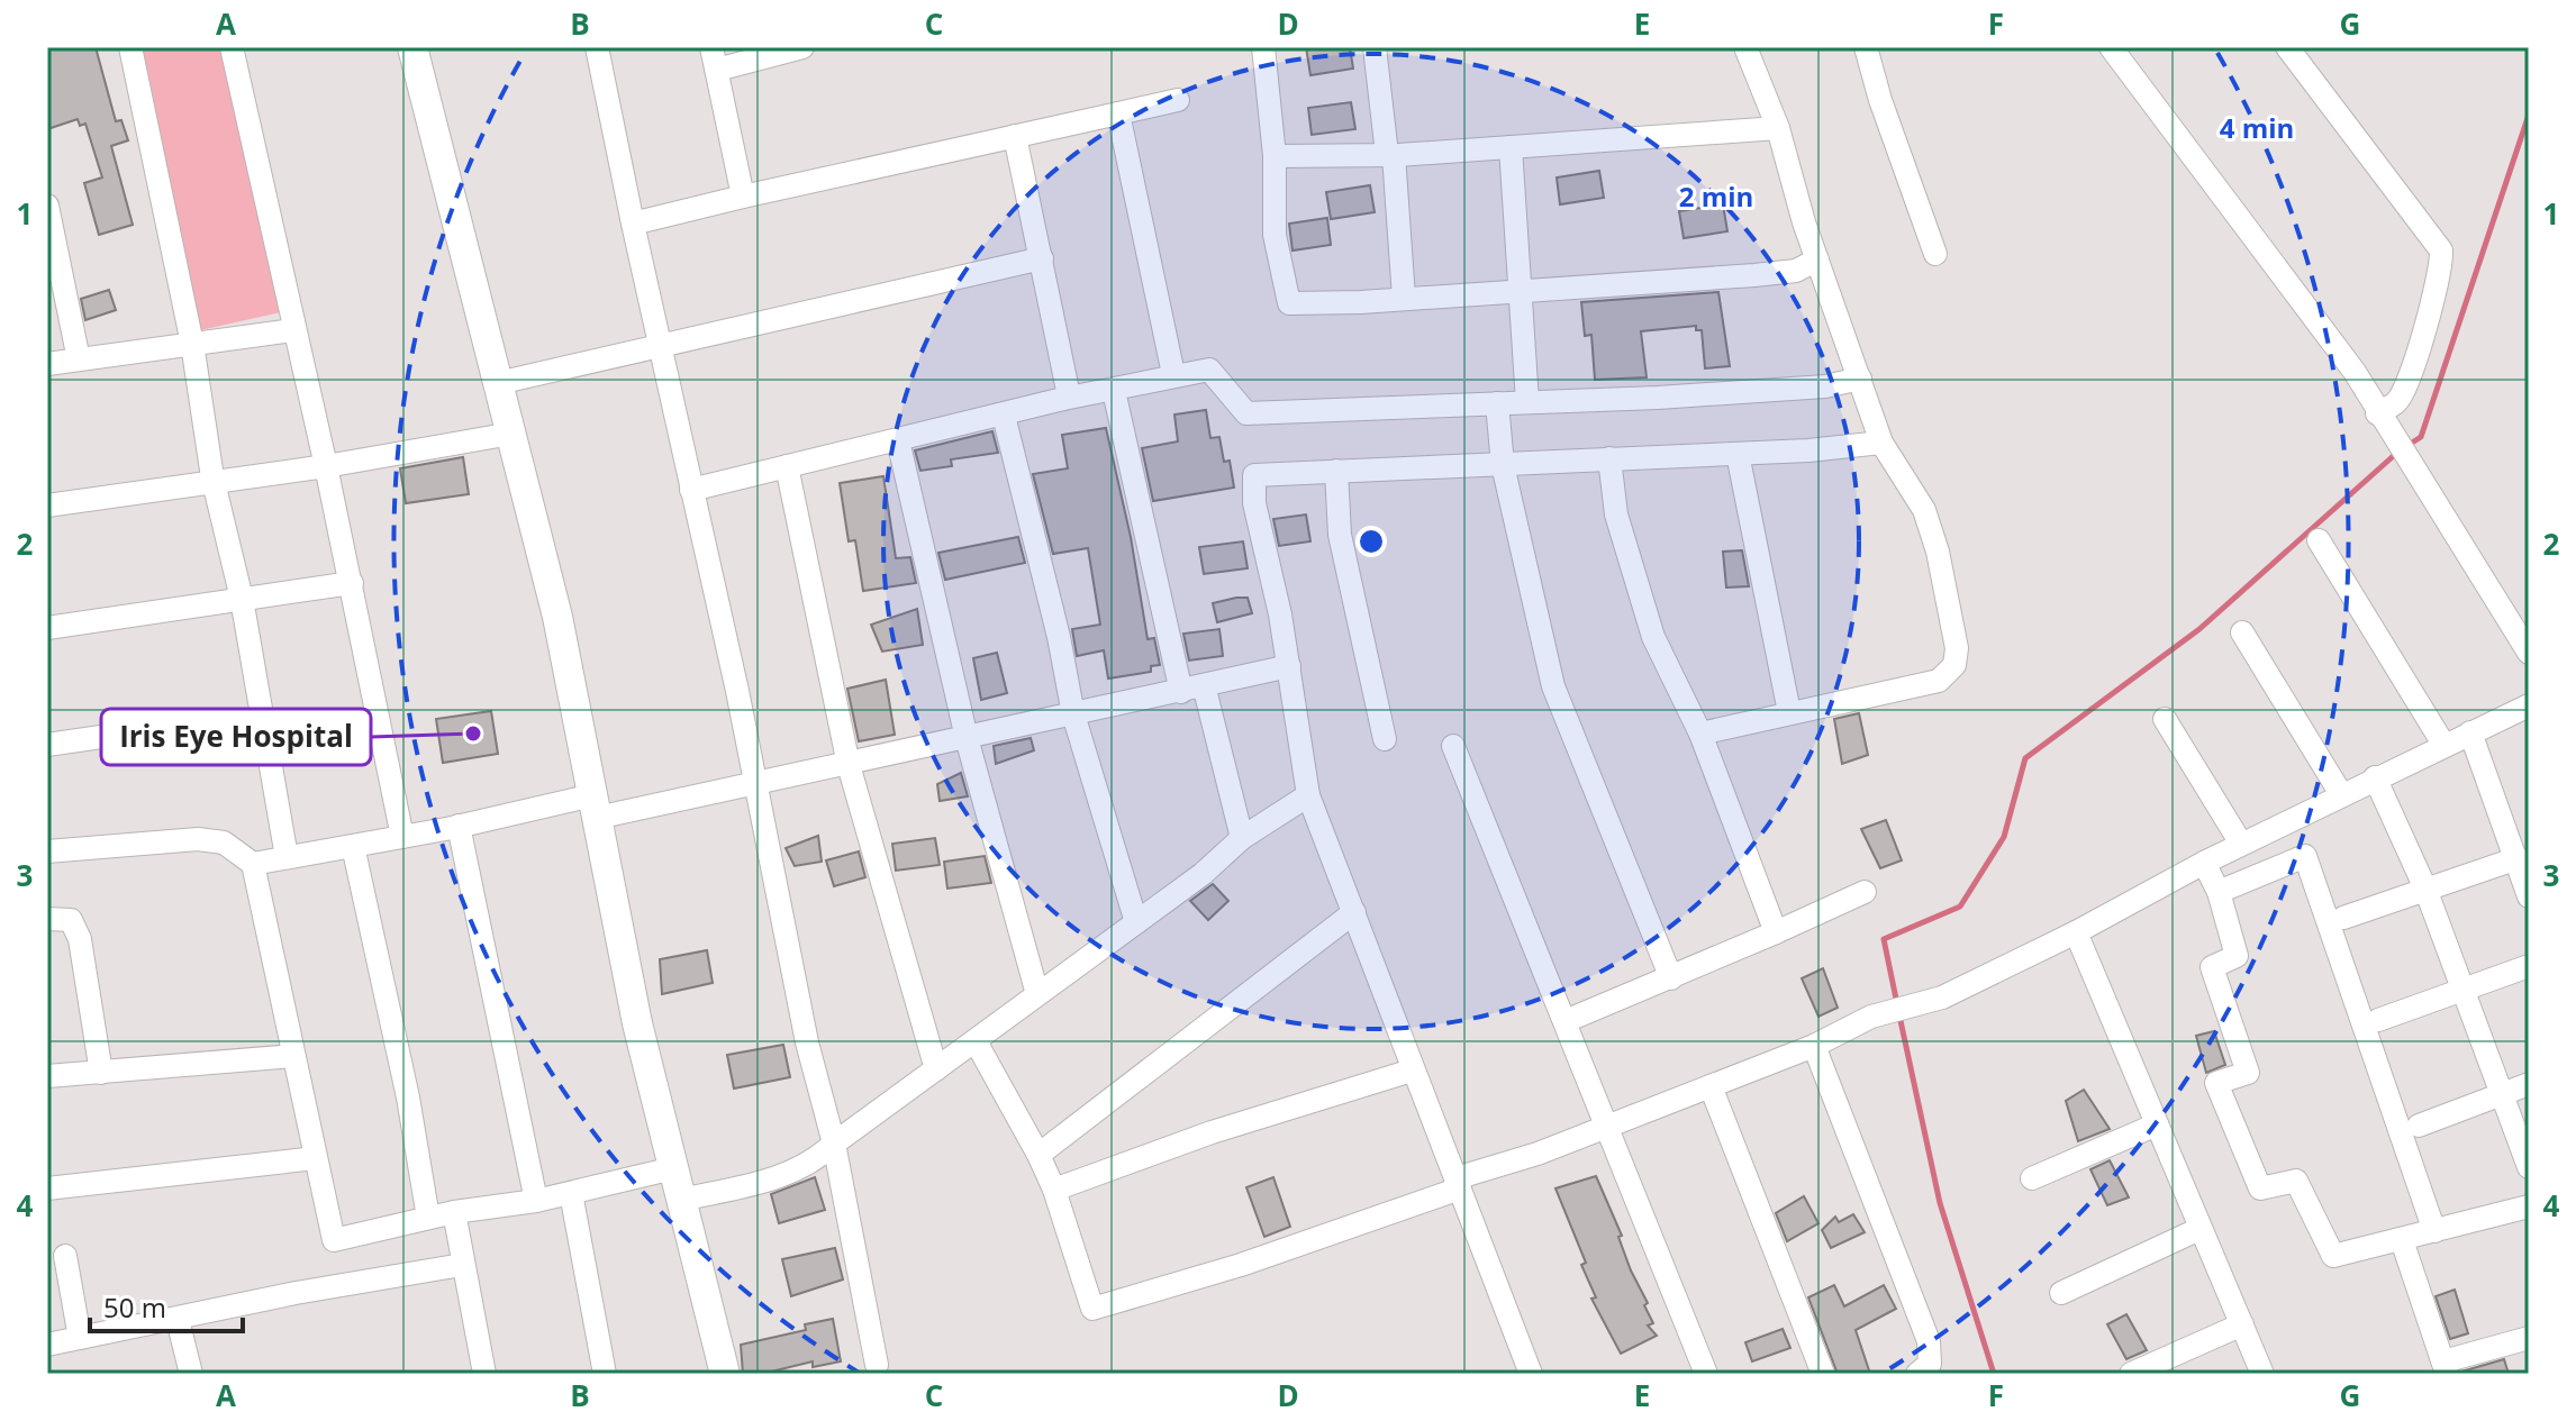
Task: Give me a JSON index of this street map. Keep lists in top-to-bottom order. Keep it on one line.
{"places":["Iris Eye Hospital"],"scale_bar":"50 m","grid":{"columns":["A","B","C","D","E","F","G"],"rows":["1","2","3","4"]},"rings":["4 min","2 min"]}
